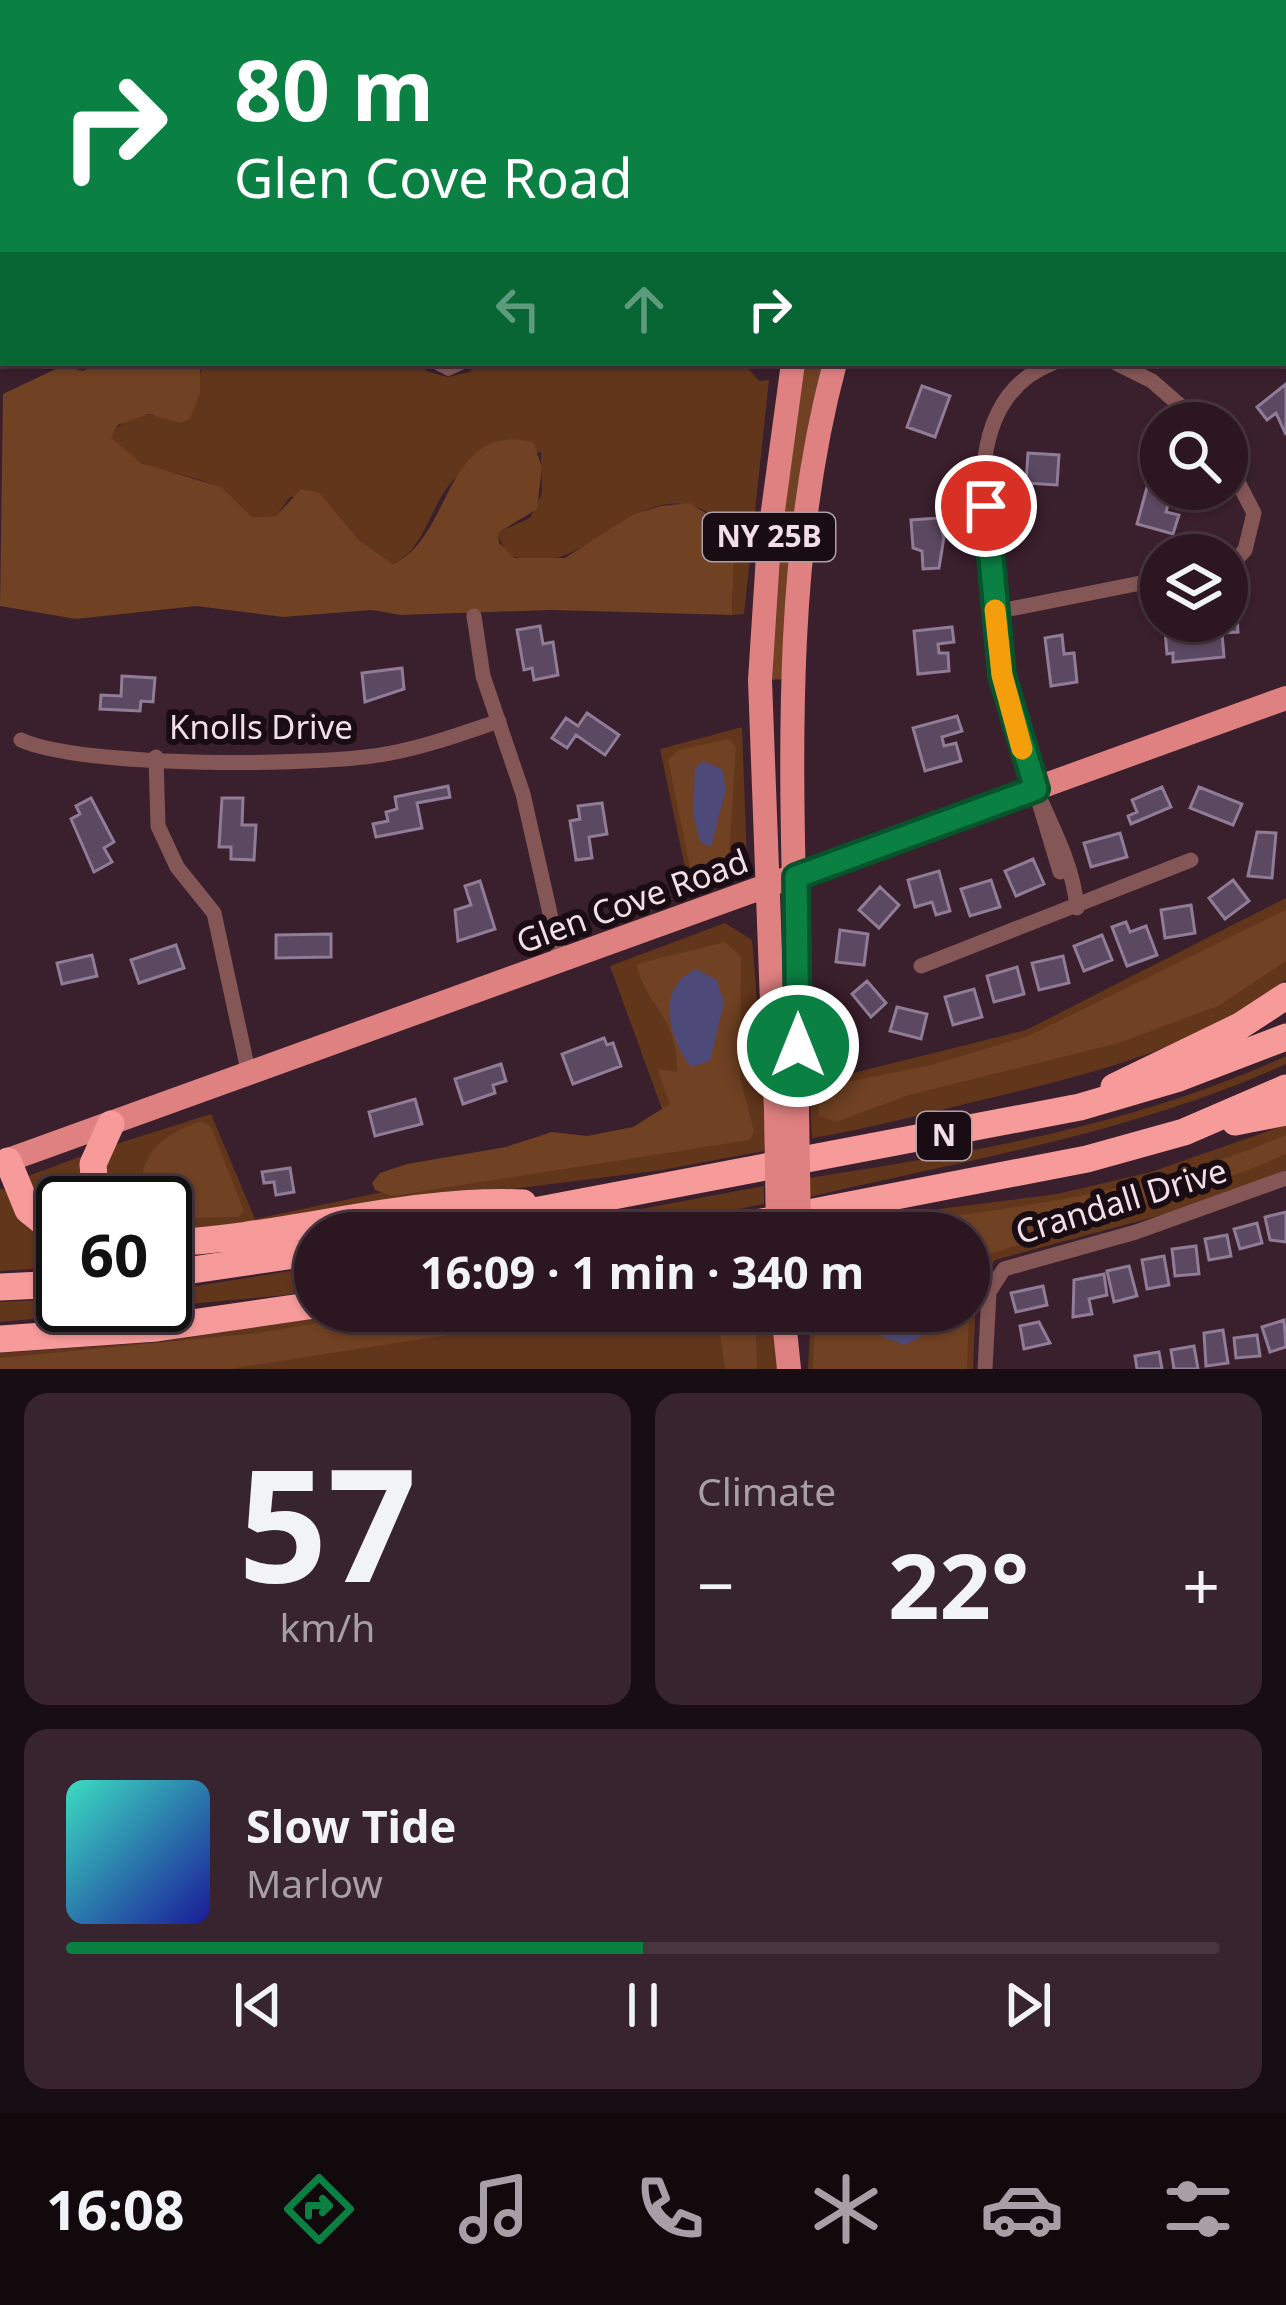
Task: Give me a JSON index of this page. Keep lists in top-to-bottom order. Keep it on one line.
{"streets":{"highway":["N"],"main road":["NY 25B","Glen Cove Road"],"street":["Knolls Drive","Crandall Drive"]},"crossings":[["NY 25B","Glen Cove Road"]],"page":{"turn":["80 m","Glen Cove Road"],"limit":"60","trip":"16:09 · 1 min · 340 m","tile":[["57","km/h"],"Climate"],"heat":["−","22°","+"],"song":["Slow Tide","Marlow"],"tabs":"16:08"}}
